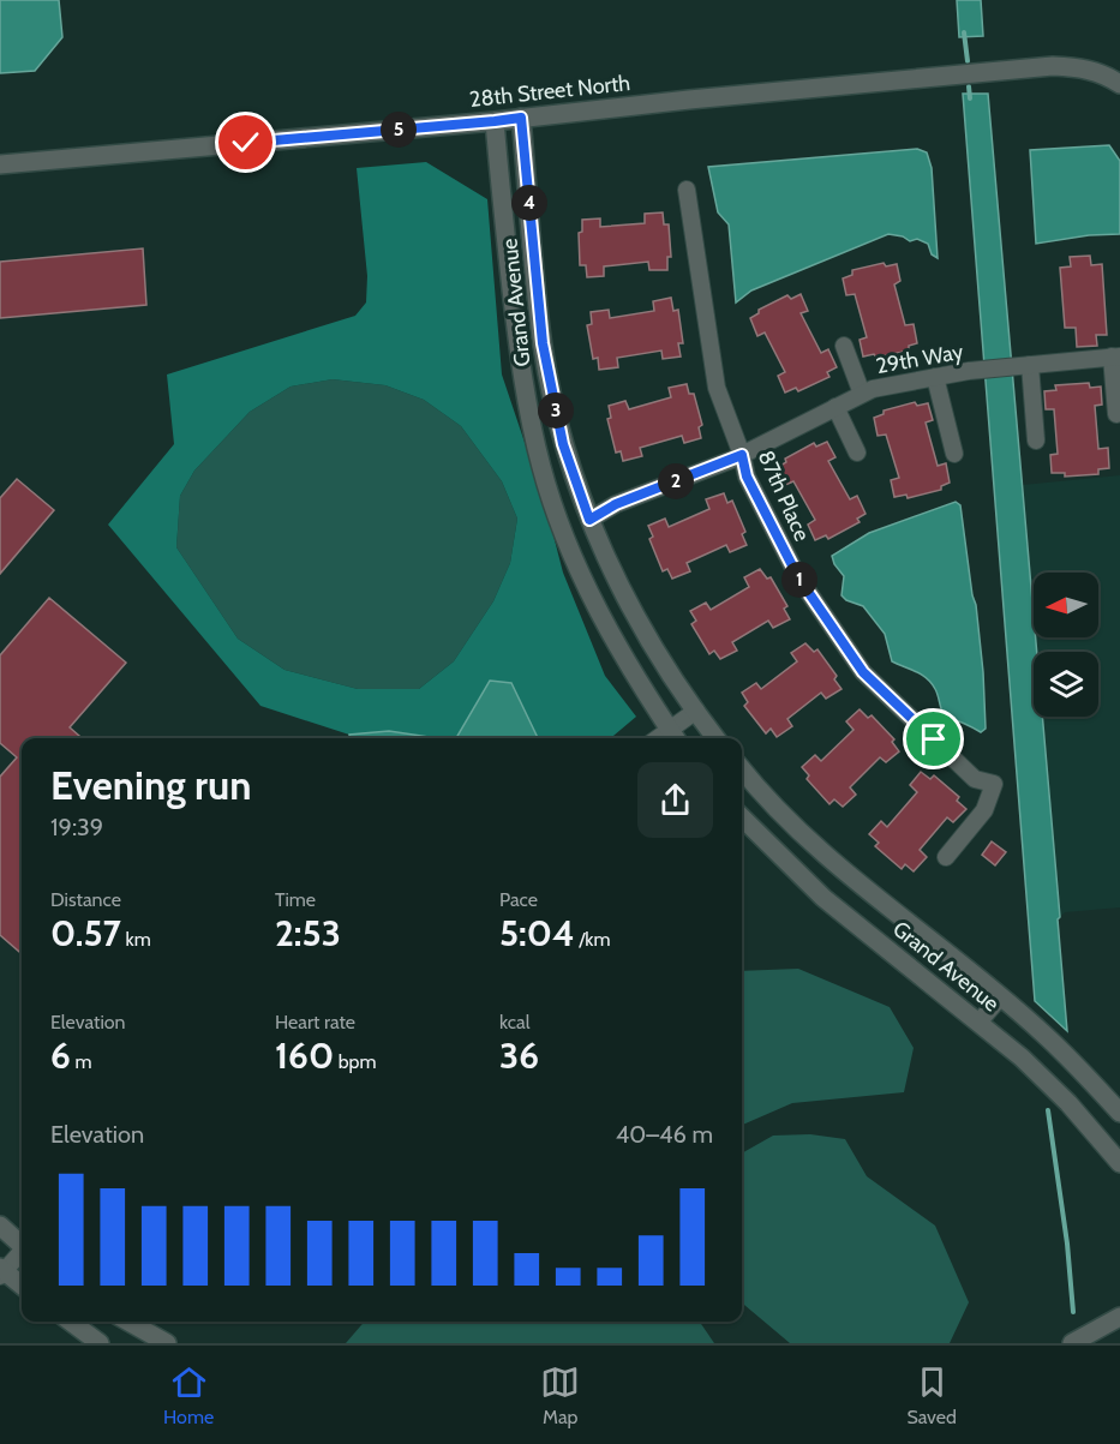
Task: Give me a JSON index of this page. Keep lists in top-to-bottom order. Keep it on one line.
{"streets":{"street":["28th Street North","Grand Avenue","29th Way","87th Place"]},"crossings":[["28th Street North","Grand Avenue"],["29th Way","87th Place"]],"north":"left","page":{"pins":["5","4","3","2","1"],"heading":["Evening run","19:39"],"stats":[["Distance","0.57 km"],["Time","2:53"],["Pace","5:04 /km"],["Elevation","6 m"],["Heart rate","160 bpm"],["kcal","36"]],"chart":["Elevation","40–46 m"],"tabs":["Home","Map","Saved"]}}
